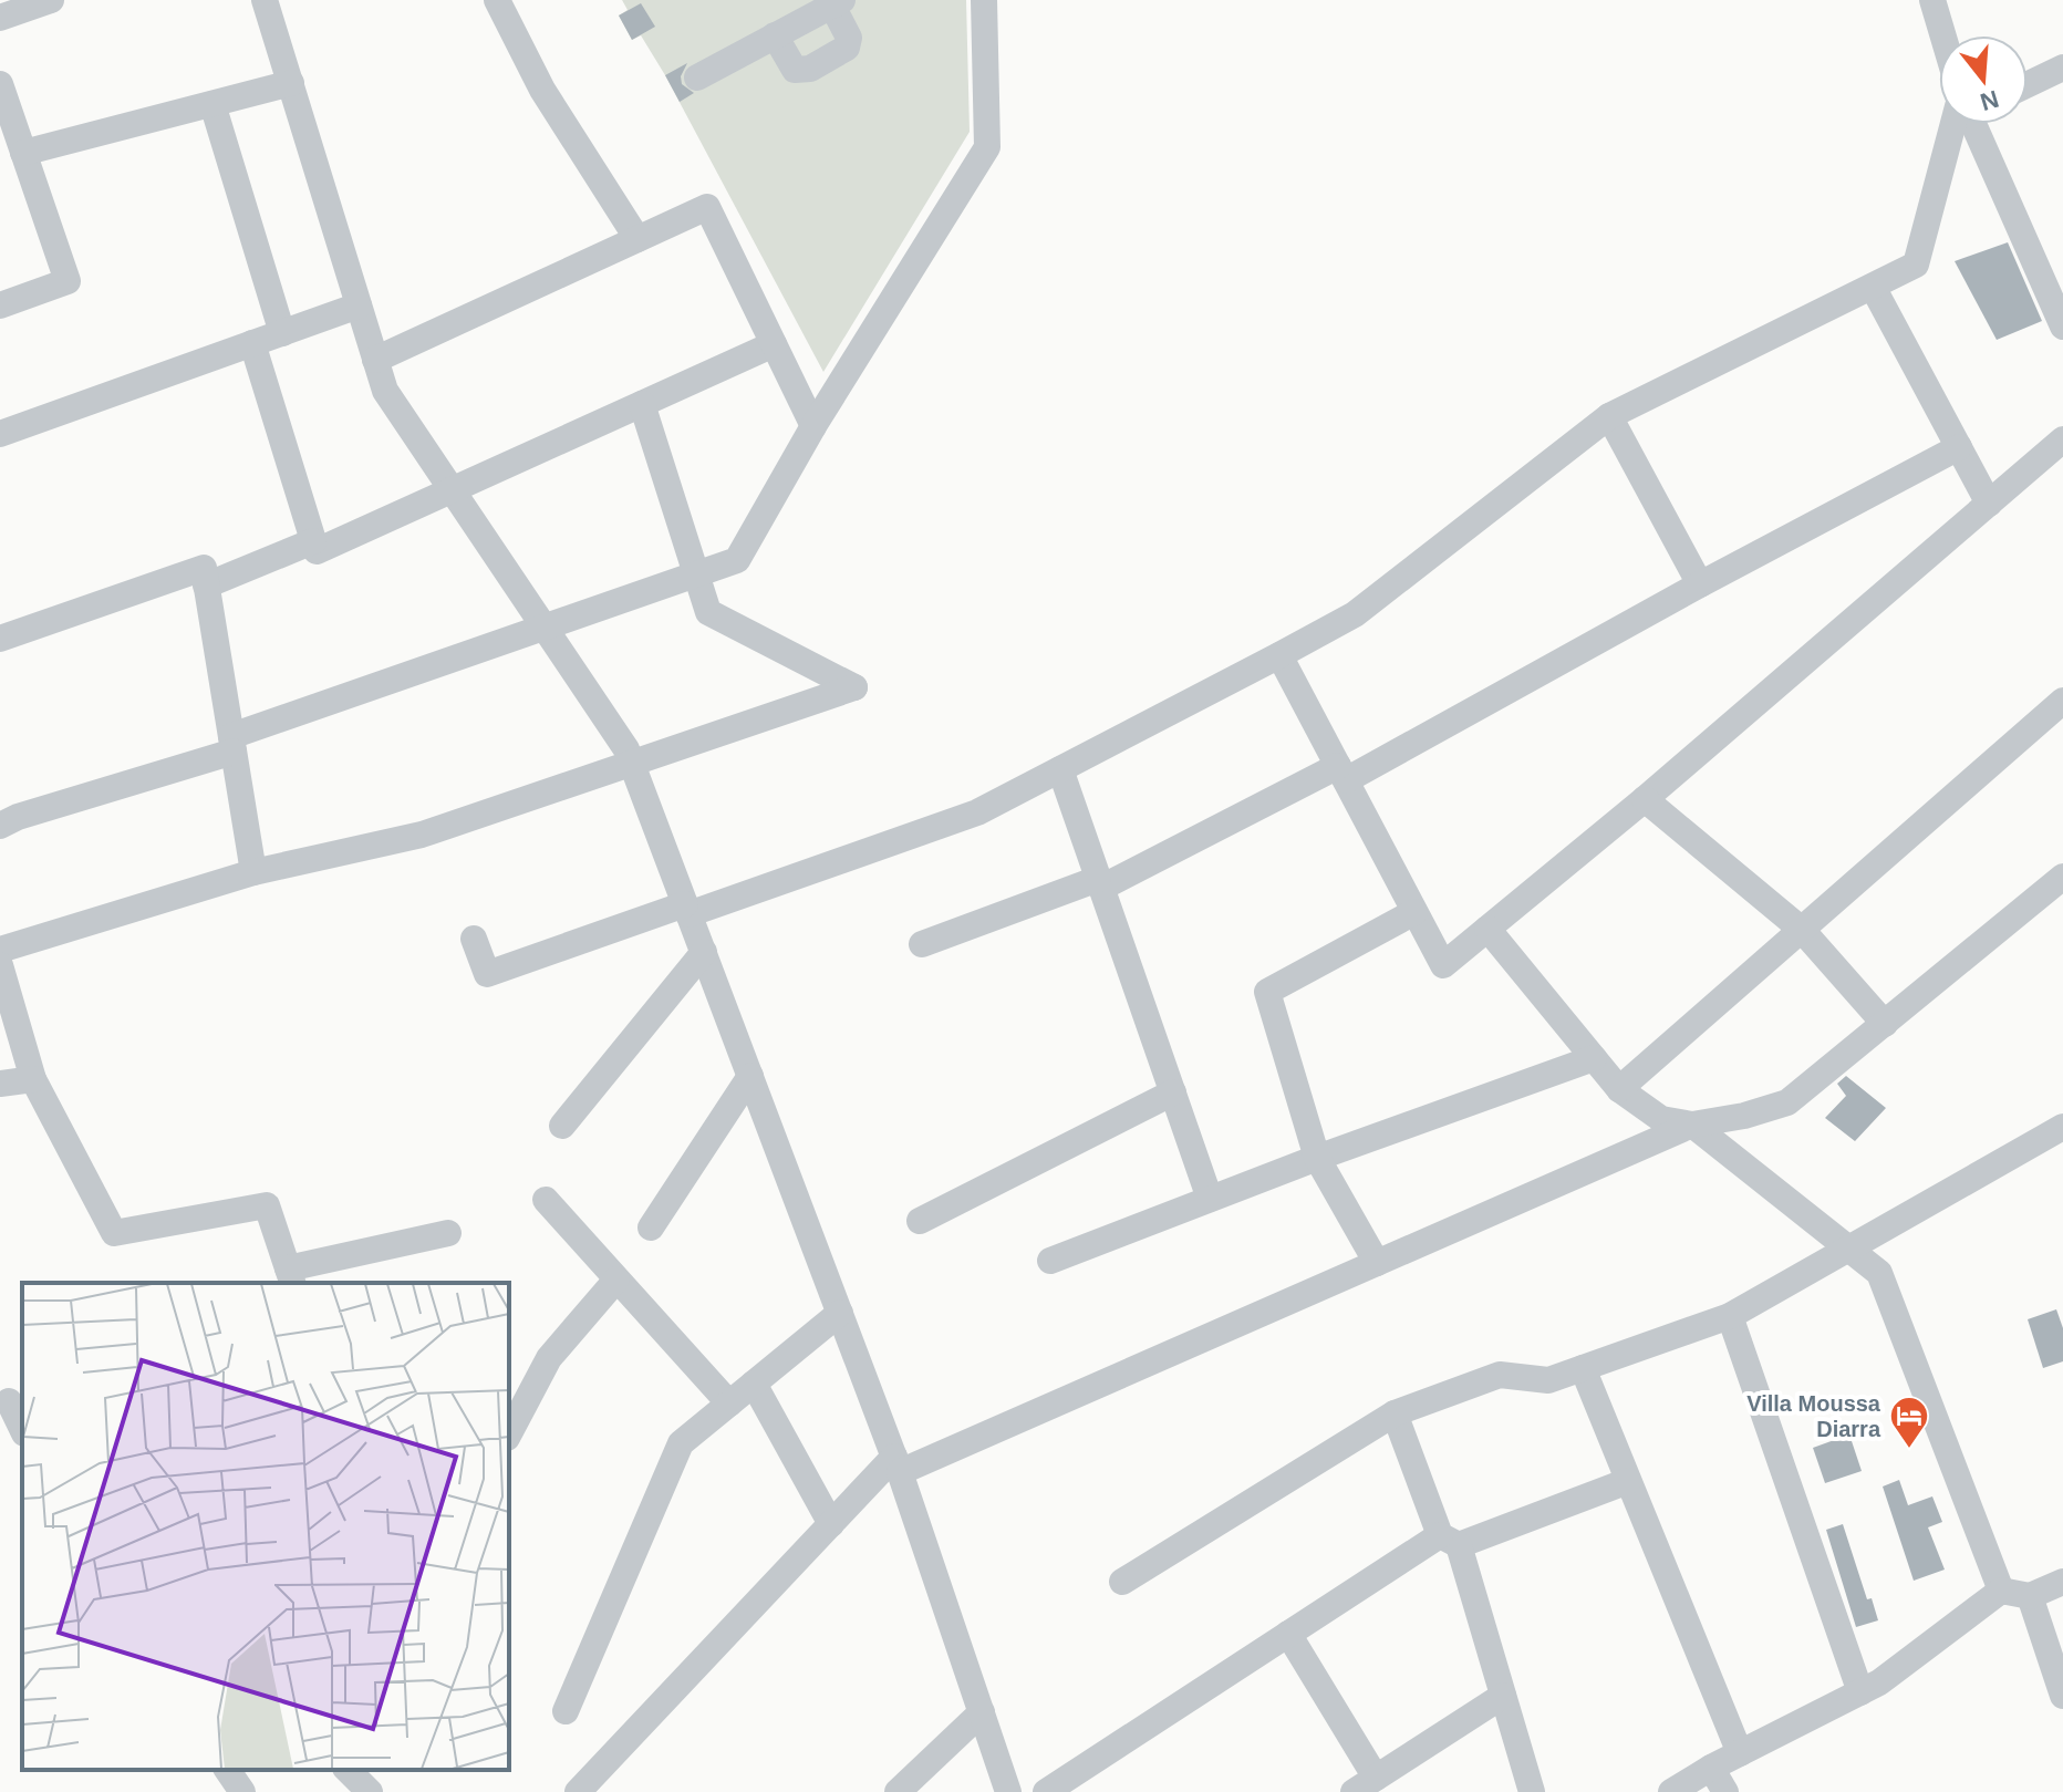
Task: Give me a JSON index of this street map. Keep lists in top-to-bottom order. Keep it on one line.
{"places":{"hotel":["Villa Moussa Diarra"]},"north":"bottom"}
